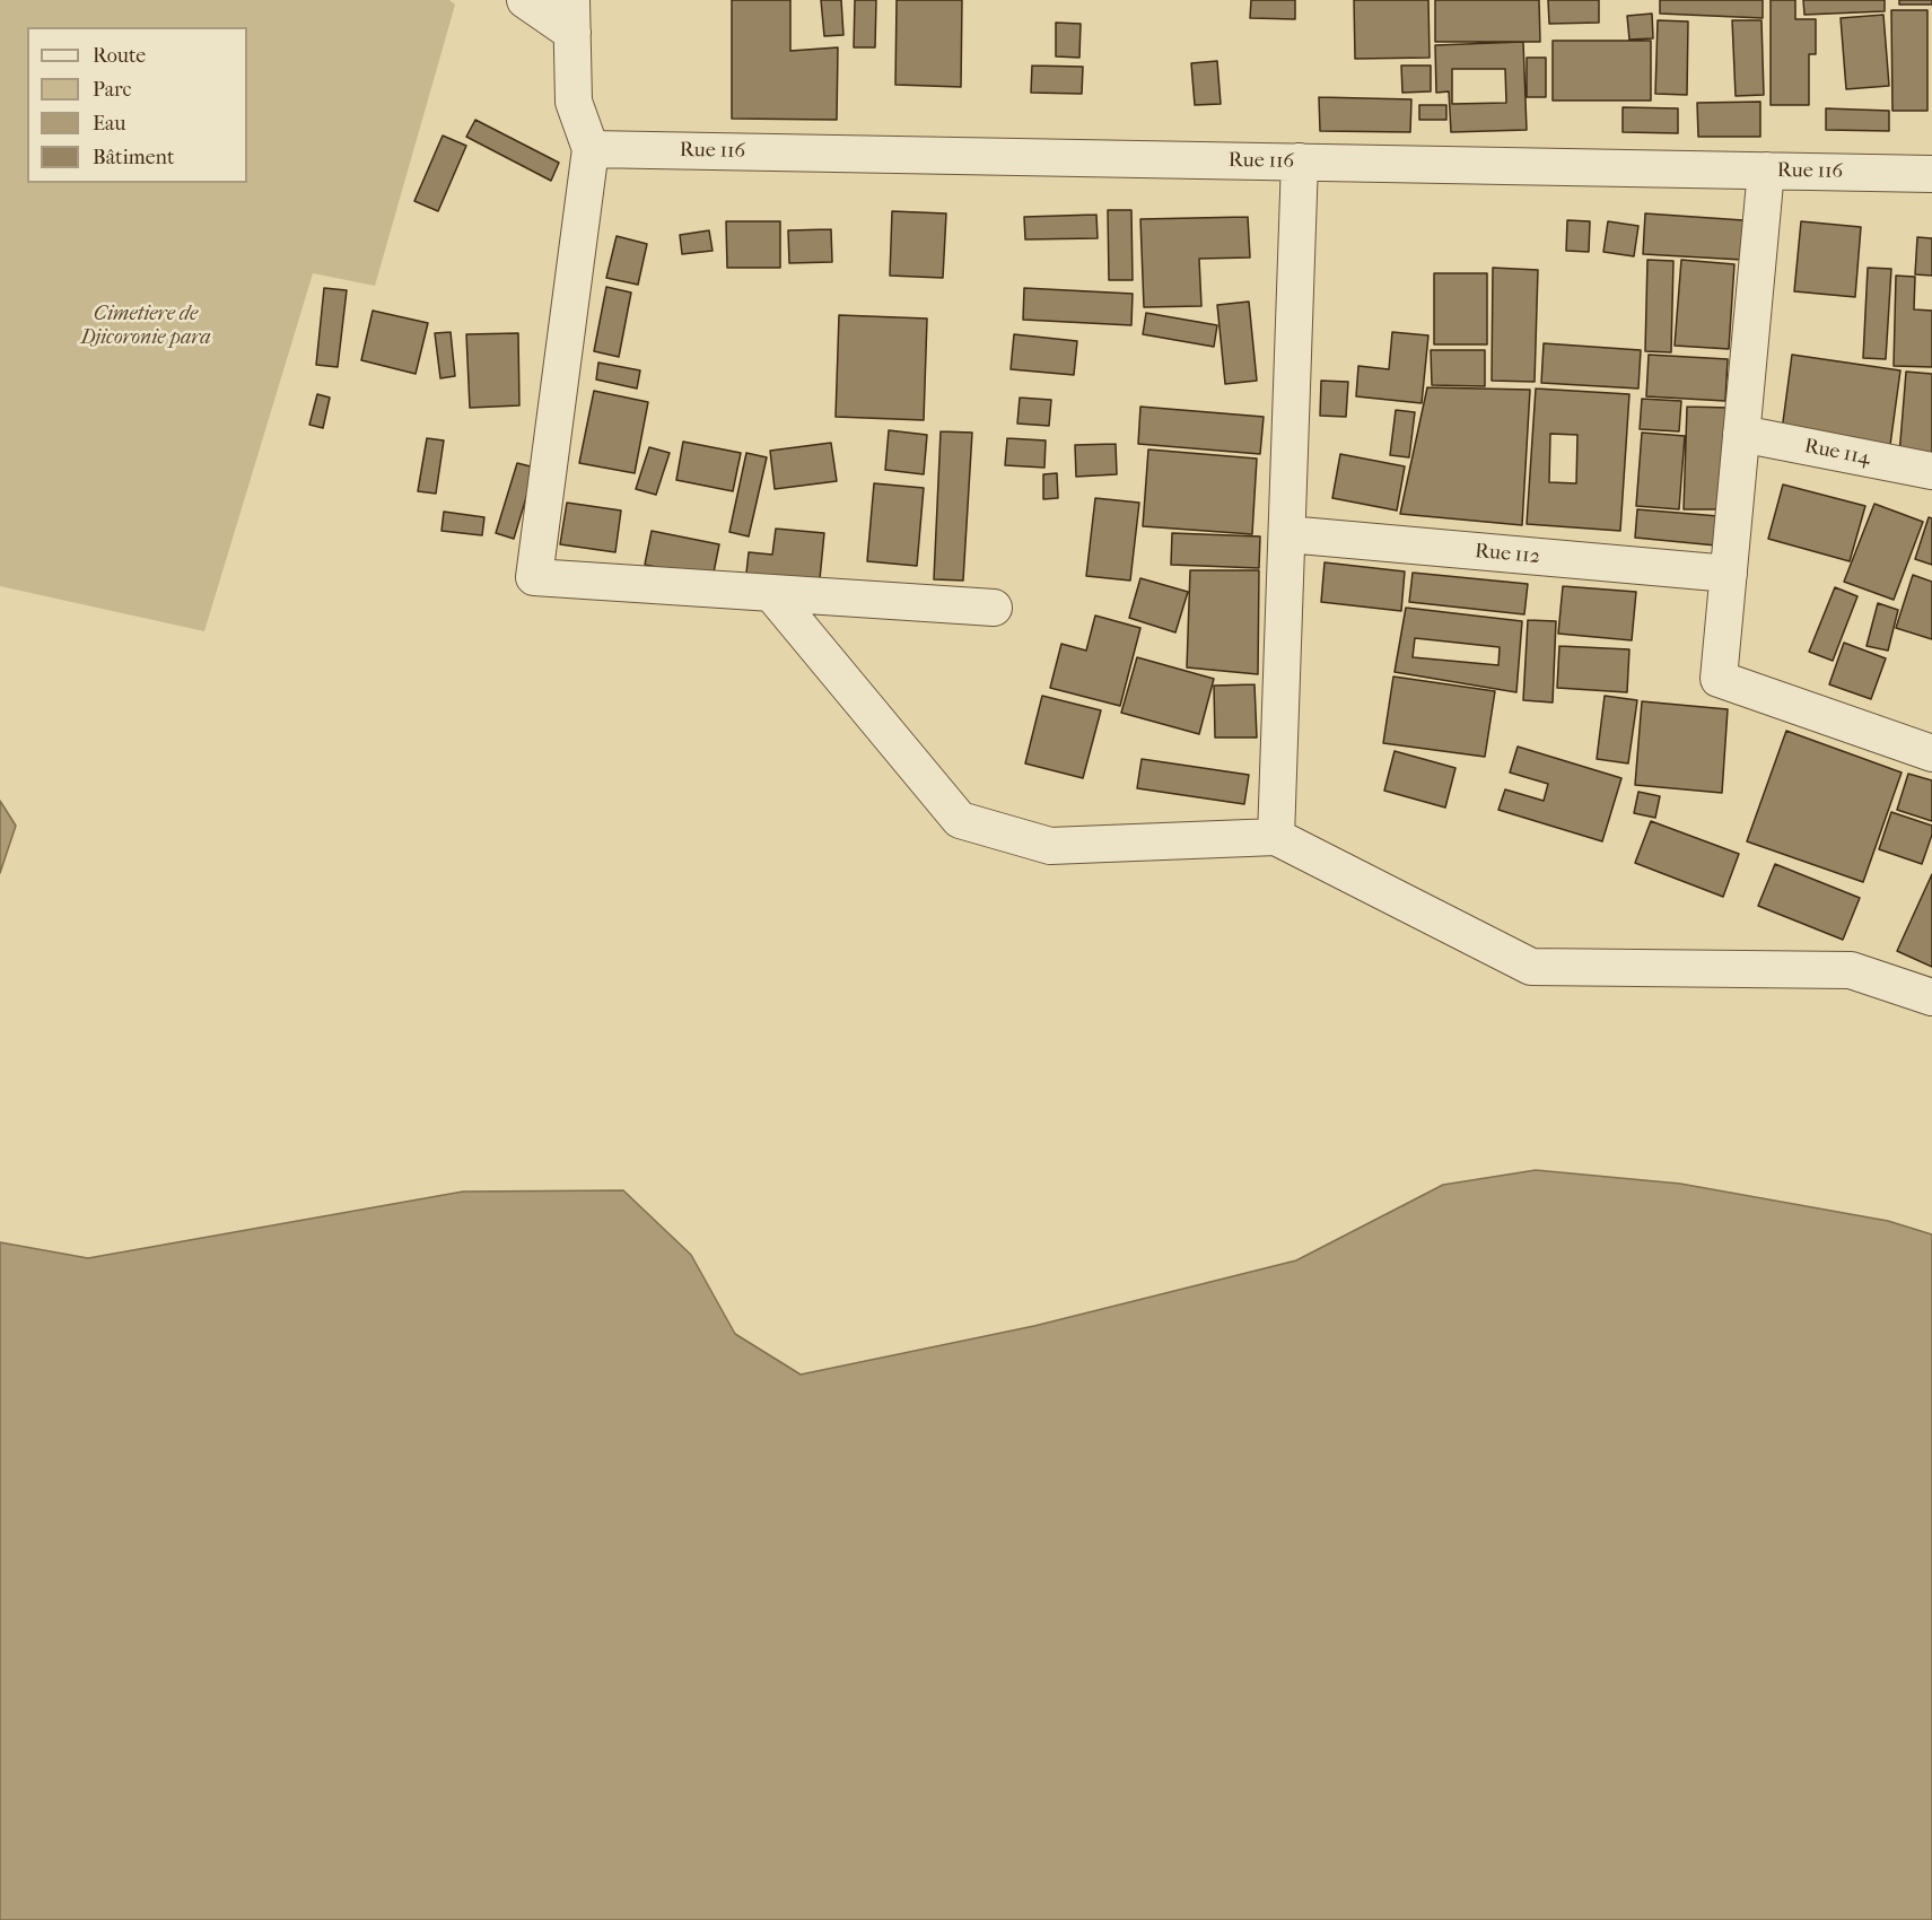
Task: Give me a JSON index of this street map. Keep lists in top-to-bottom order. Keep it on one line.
{"streets":{"street":["Rue 116","Rue 114","Rue 112"]},"parks":["Cimetiere de Djicoronie para"],"legend":["Route","Parc","Eau","Bâtiment"]}
